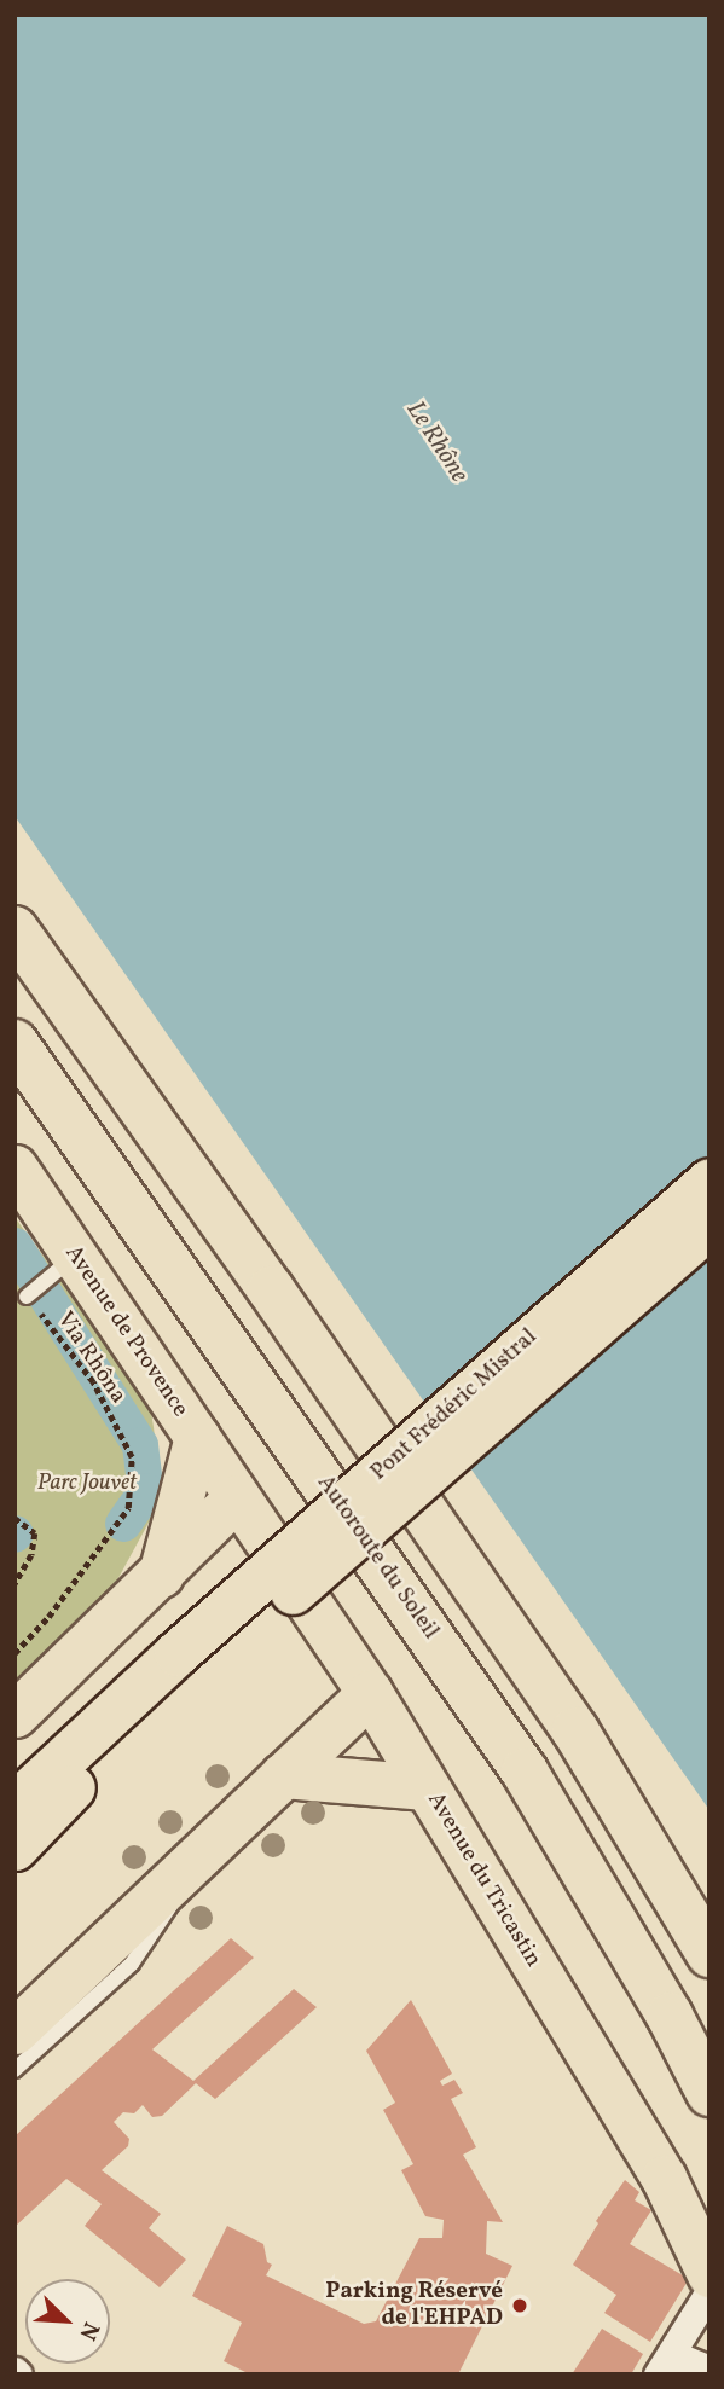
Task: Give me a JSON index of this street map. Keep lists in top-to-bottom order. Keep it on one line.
{"streets":{"highway":["Autoroute du Soleil"],"main road":["Avenue de Provence","Pont Frédéric Mistral","Avenue du Tricastin"],"path":["Via Rhôna"]},"crossings":[["Avenue de Provence","Avenue du Tricastin"]],"water":["Le Rhône"],"parks":["Parc Jouvet"],"places":["Parking Réservé de l'EHPAD"],"north":"bottom right"}
